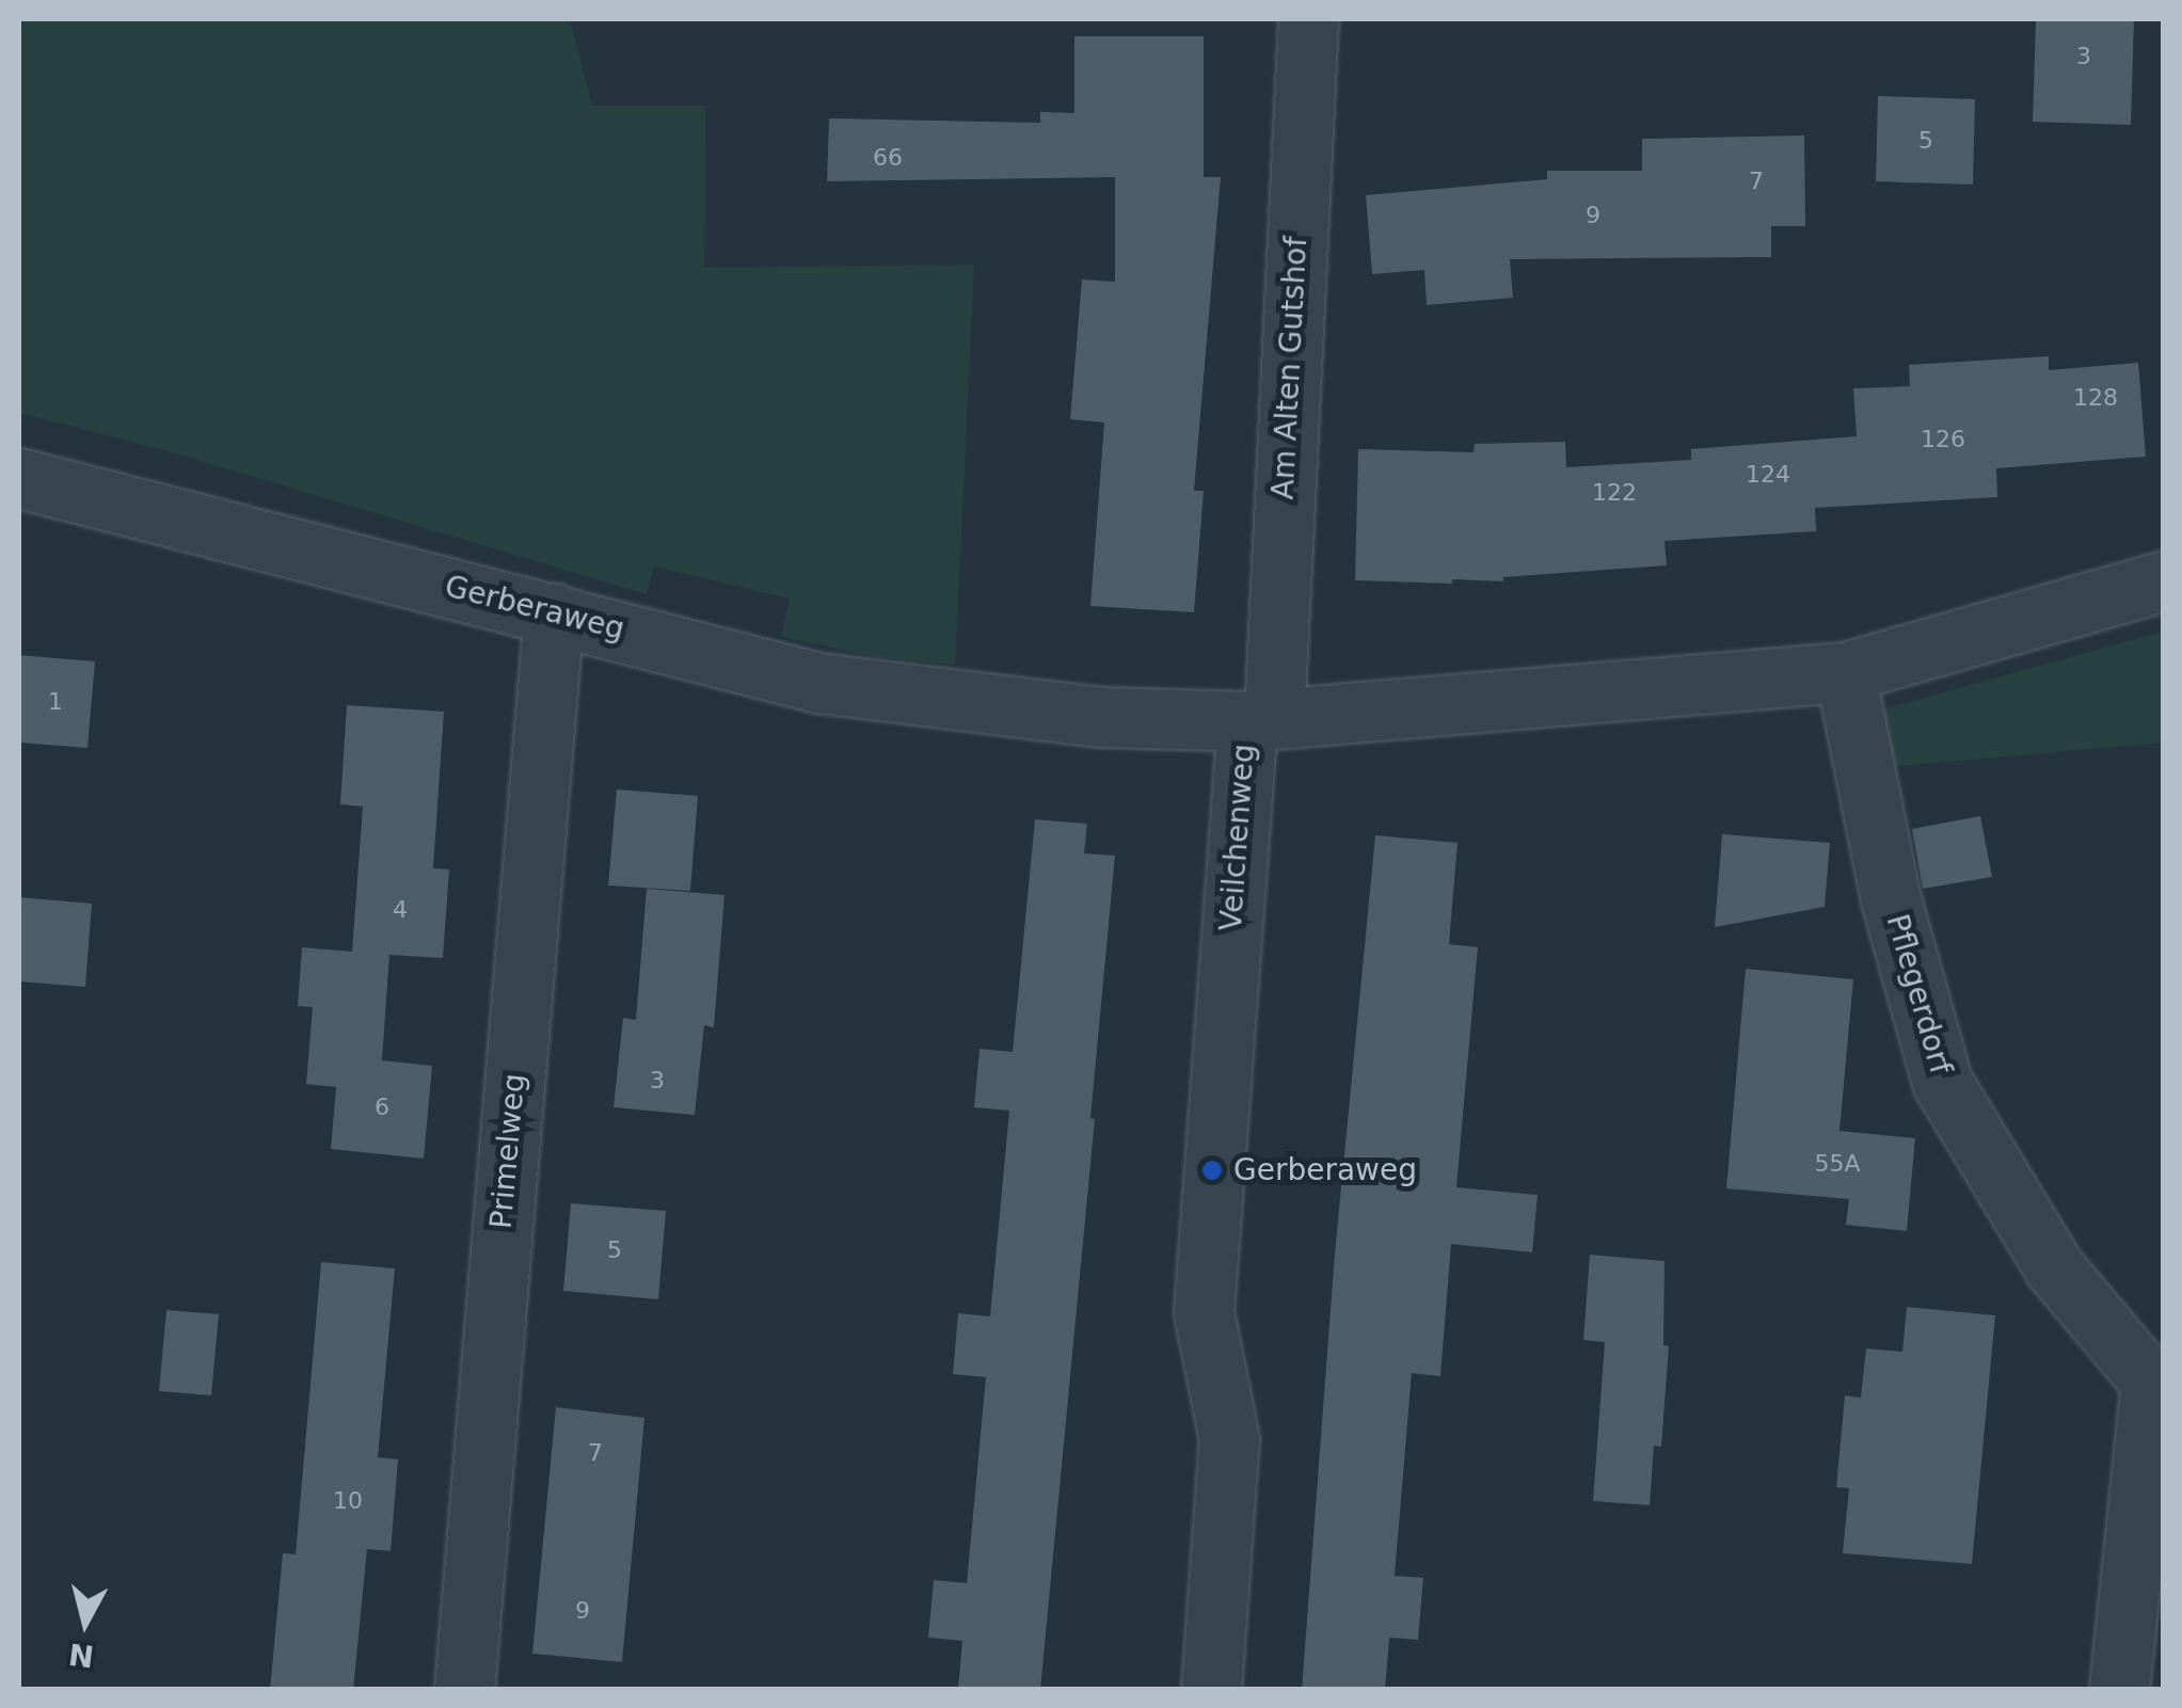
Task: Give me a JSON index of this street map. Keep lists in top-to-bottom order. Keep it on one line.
{"streets":{"street":["Am Alten Gutshof","Gerberaweg","Veilchenweg","Pflegerdorf","Primelweg"]},"crossings":[["Am Alten Gutshof","Gerberaweg"],["Am Alten Gutshof","Veilchenweg"],["Gerberaweg","Veilchenweg"],["Gerberaweg","Primelweg"],["Veilchenweg","Pflegerdorf"]],"places":["Gerberaweg"],"house_numbers":["3","5","66","7","9","128","126","124","122","1","4","3","6","55A","5","7","10","9"],"north":"bottom"}
